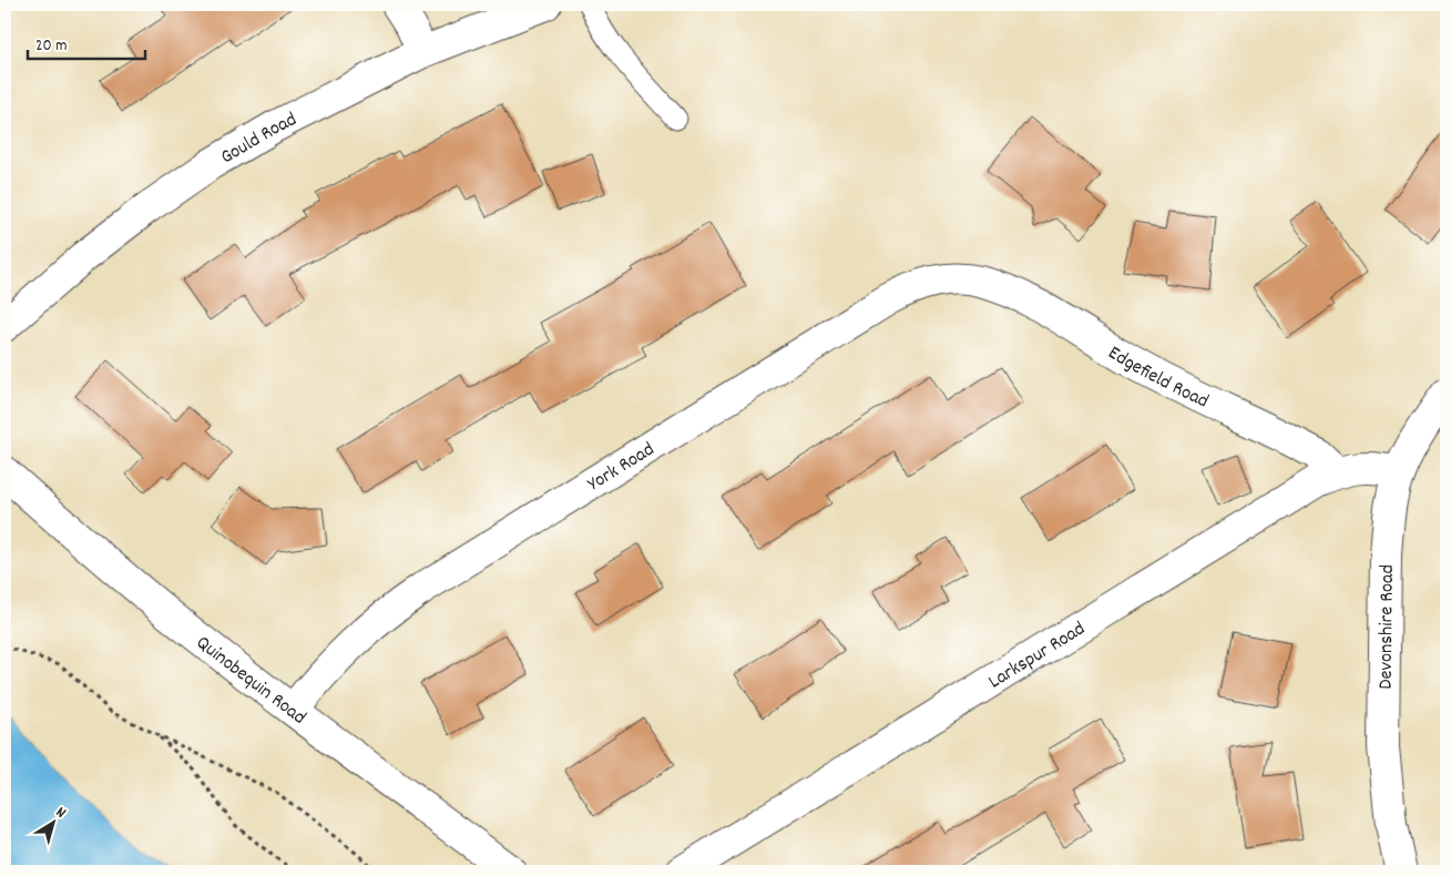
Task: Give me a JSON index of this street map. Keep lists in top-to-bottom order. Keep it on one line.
{"streets":{"street":["Gould Road","Edgefield Road","York Road","Devonshire Road","Larkspur Road","Quinobequin Road"]},"crossings":[["Edgefield Road","York Road"],["Edgefield Road","Larkspur Road"],["York Road","Quinobequin Road"],["Devonshire Road","Larkspur Road"]],"scale_bar":"20 m","north":"top right"}
